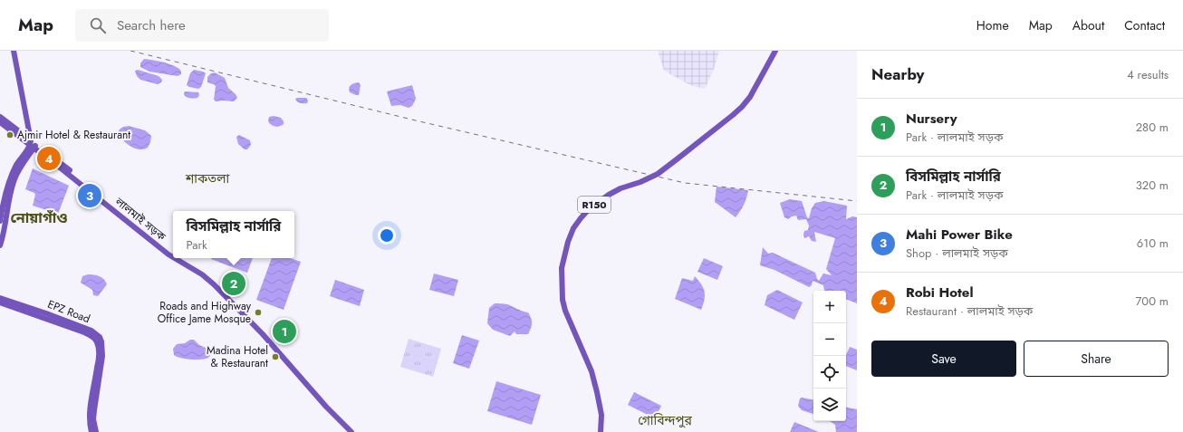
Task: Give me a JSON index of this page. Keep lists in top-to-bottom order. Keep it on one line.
{"streets":{"main road":["R150","লালমাই সড়ক","EPZ Road"]},"districts":["শাকতলা","নোয়াগাঁও","গোবিন্দপুর"],"places":["Ajmir Hotel & Restaurant","Roads and Highway Office Jame Mosque","Madina Hotel & Restaurant"],"page":{"header":"Map","search":"Search here","nav":["Home","Map","About","Contact"],"heading":["Nearby","4 results"],"list":[{"mark":"1","name":"Nursery","note":"Park · লালমাই সড়ক","value":"280 m"},{"mark":"2","name":"বিসমিল্লাহ নার্সারি","note":"Park · লালমাই সড়ক","value":"320 m"},{"mark":"3","name":"Mahi Power Bike","note":"Shop · লালমাই সড়ক","value":"610 m"},{"mark":"4","name":"Robi Hotel","note":"Restaurant · লালমাই সড়ক","value":"700 m"}],"pins":["4","3","2","1"],"popup":["বিসমিল্লাহ নার্সারি","Park"],"map_buttons":["+","−"],"buttons":["Save","Share"]}}
